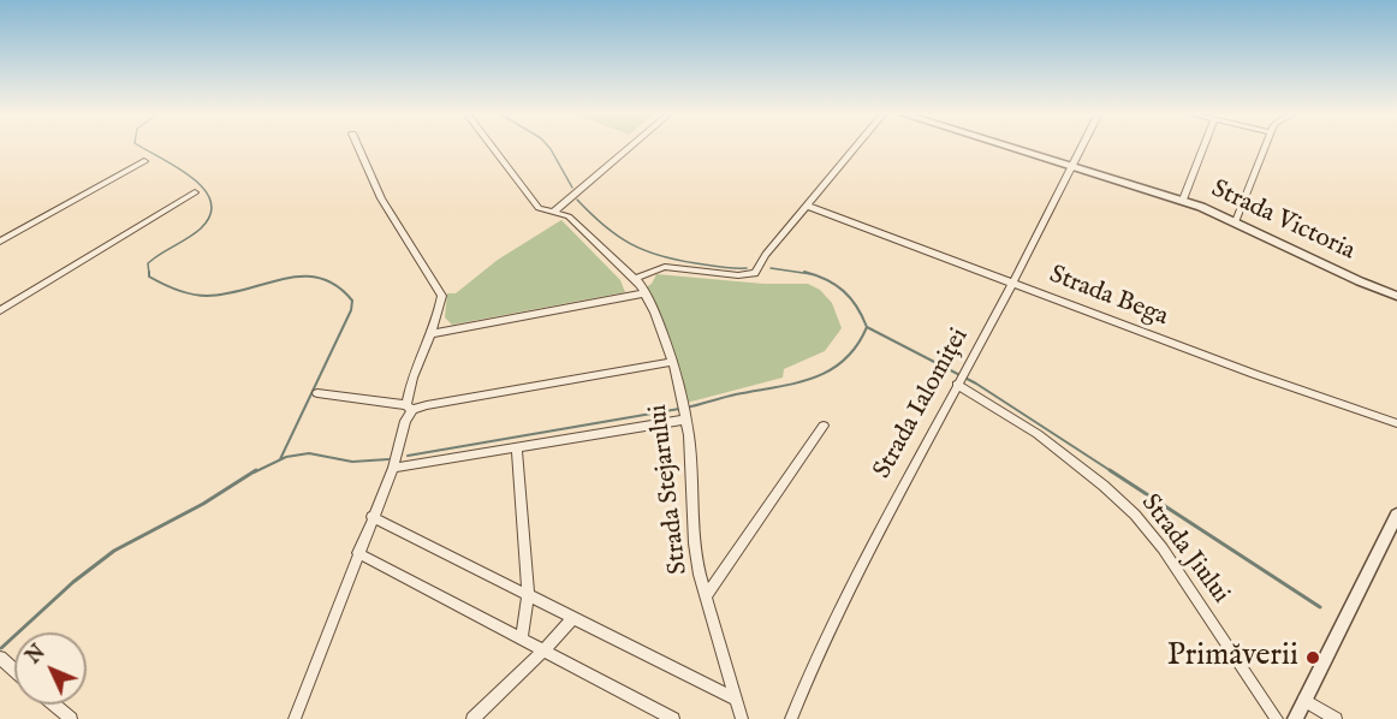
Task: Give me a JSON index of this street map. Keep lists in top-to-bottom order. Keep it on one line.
{"streets":{"street":["Strada Victoria","Strada Bega","Strada Ialomiței","Strada Stejarului","Strada Jiului"]},"crossings":[["Strada Victoria","Strada Ialomiței"],["Strada Bega","Strada Ialomiței"],["Strada Ialomiței","Strada Jiului"]],"places":["Primăverii"],"north":"top left"}
